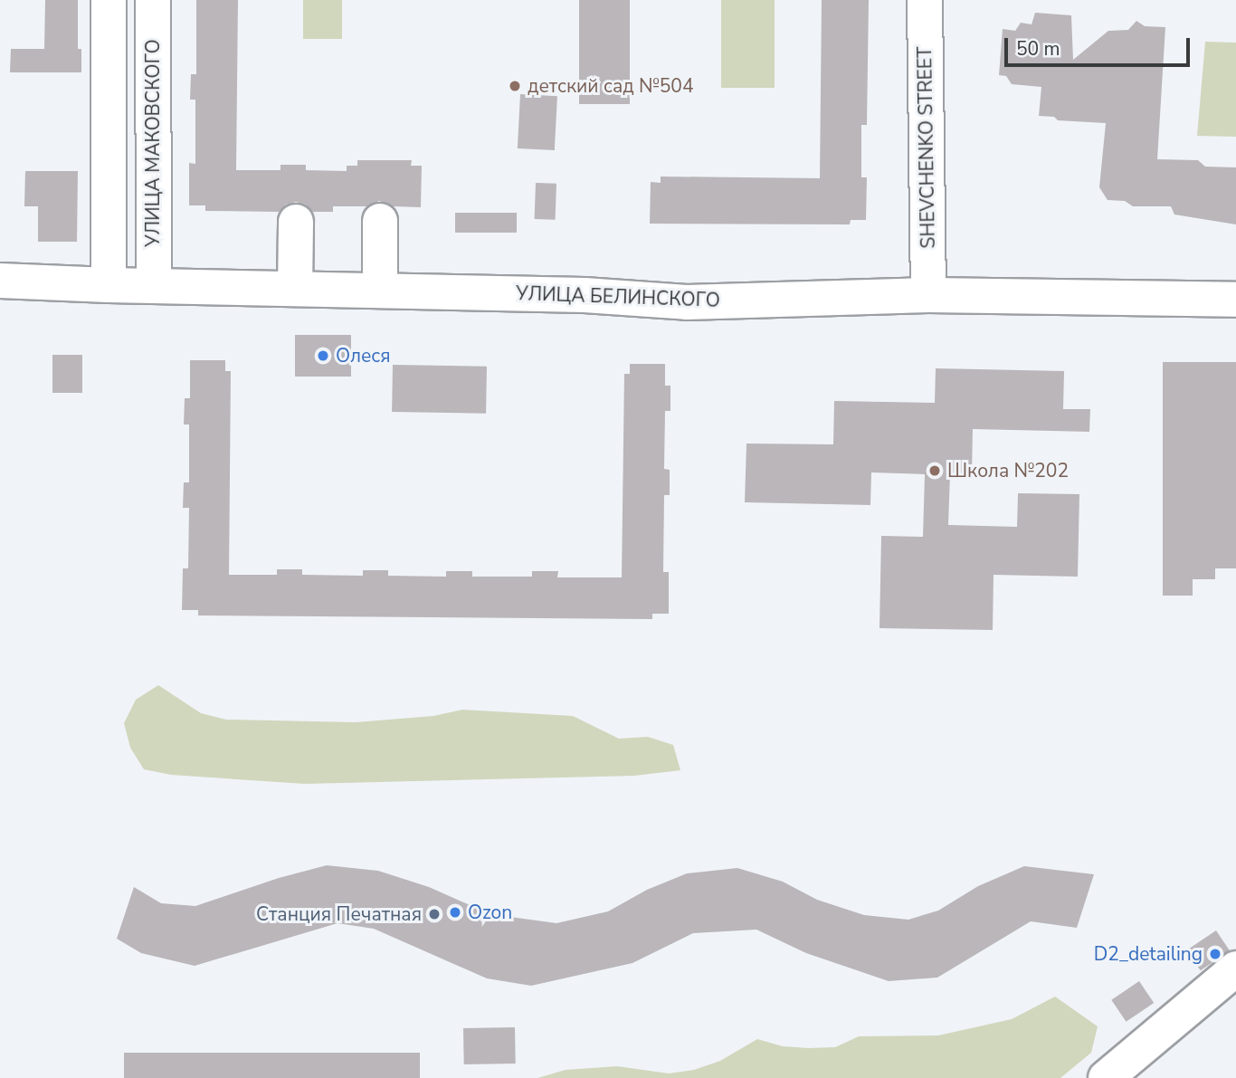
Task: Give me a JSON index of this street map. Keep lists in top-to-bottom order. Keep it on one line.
{"streets":{"street":["УЛИЦА МАКОВСКОГО","SHEVCHENKO STREET","УЛИЦА БЕЛИНСКОГО"]},"crossings":[["УЛИЦА МАКОВСКОГО","УЛИЦА БЕЛИНСКОГО"],["SHEVCHENKO STREET","УЛИЦА БЕЛИНСКОГО"]],"places":["детский сад №504","Олеся","Школа №202","Ozon","Станция Печатная","D2_detailing"],"scale_bar":"50 m"}
